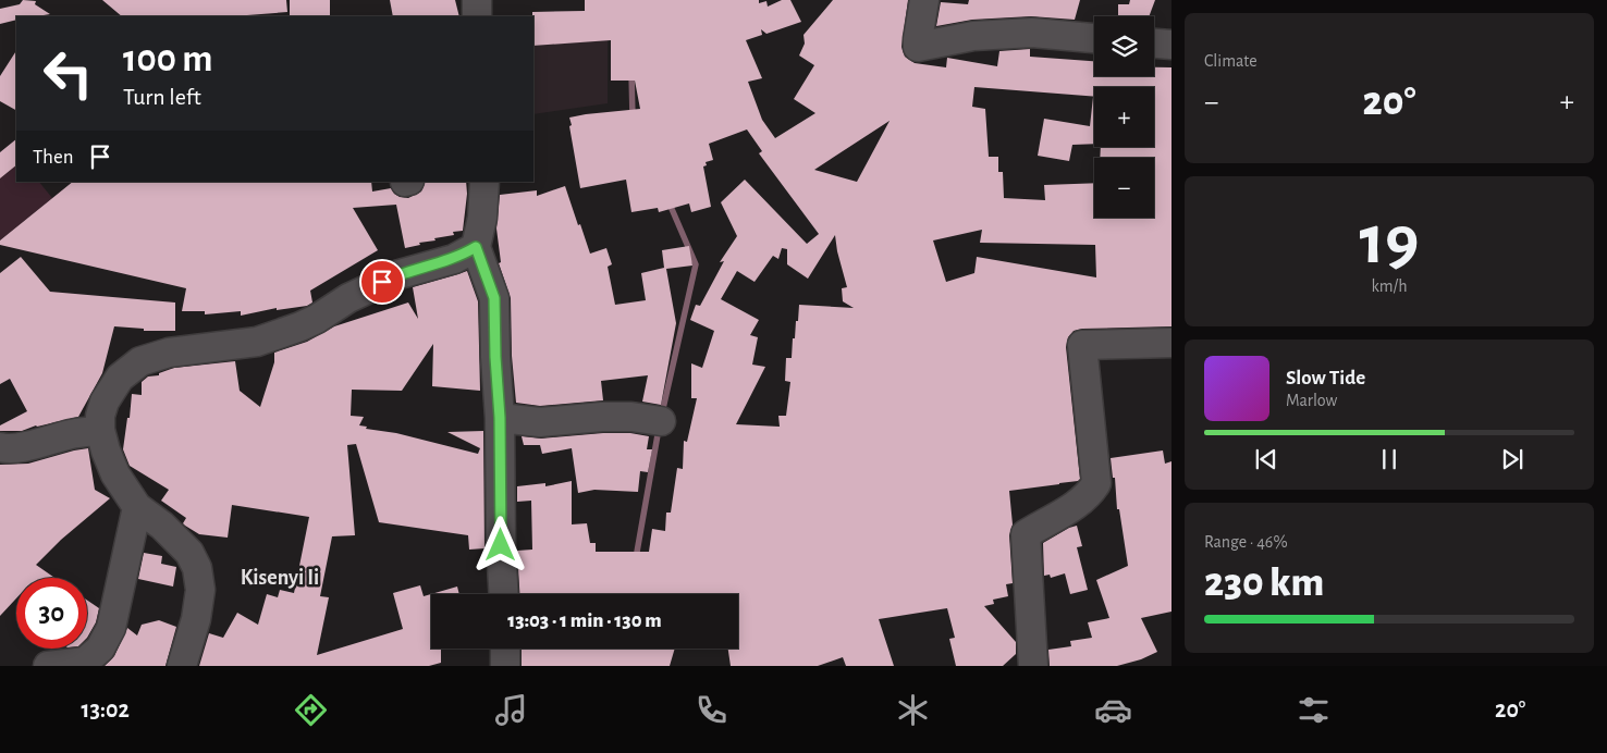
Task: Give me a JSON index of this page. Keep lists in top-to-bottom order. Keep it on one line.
{"districts":["Kisenyi Ii"],"page":{"tile":["Climate",["19","km/h"],["Range · 46%","230 km"]],"map_buttons":["+","−"],"turn":["100 m","Turn left"],"heat":["−","20°","+"],"then":"Then","song":["Slow Tide","Marlow"],"limit":"30","trip":"13:03 · 1 min · 130 m","tabs":["13:02","20°"]}}
